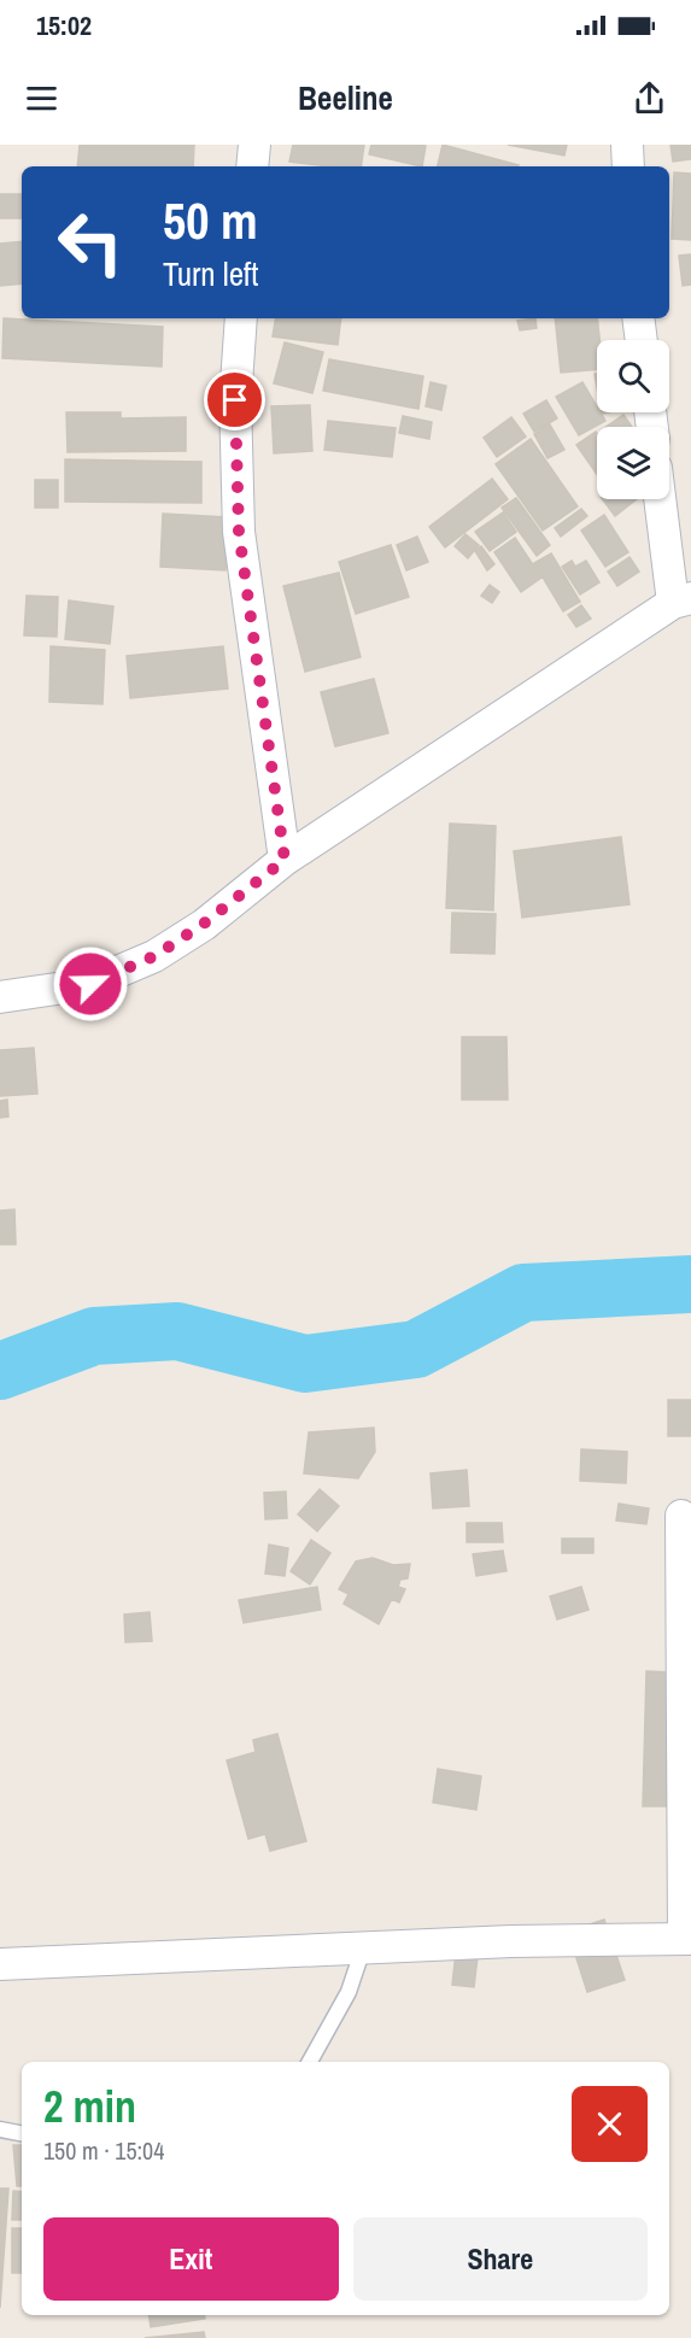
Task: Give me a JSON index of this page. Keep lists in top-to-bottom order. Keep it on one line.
{"page":{"status":"15:02","header":"Beeline","turn":["50 m","Turn left"],"heading":["2 min","150 m · 15:04"],"buttons":["Exit","Share"]}}
